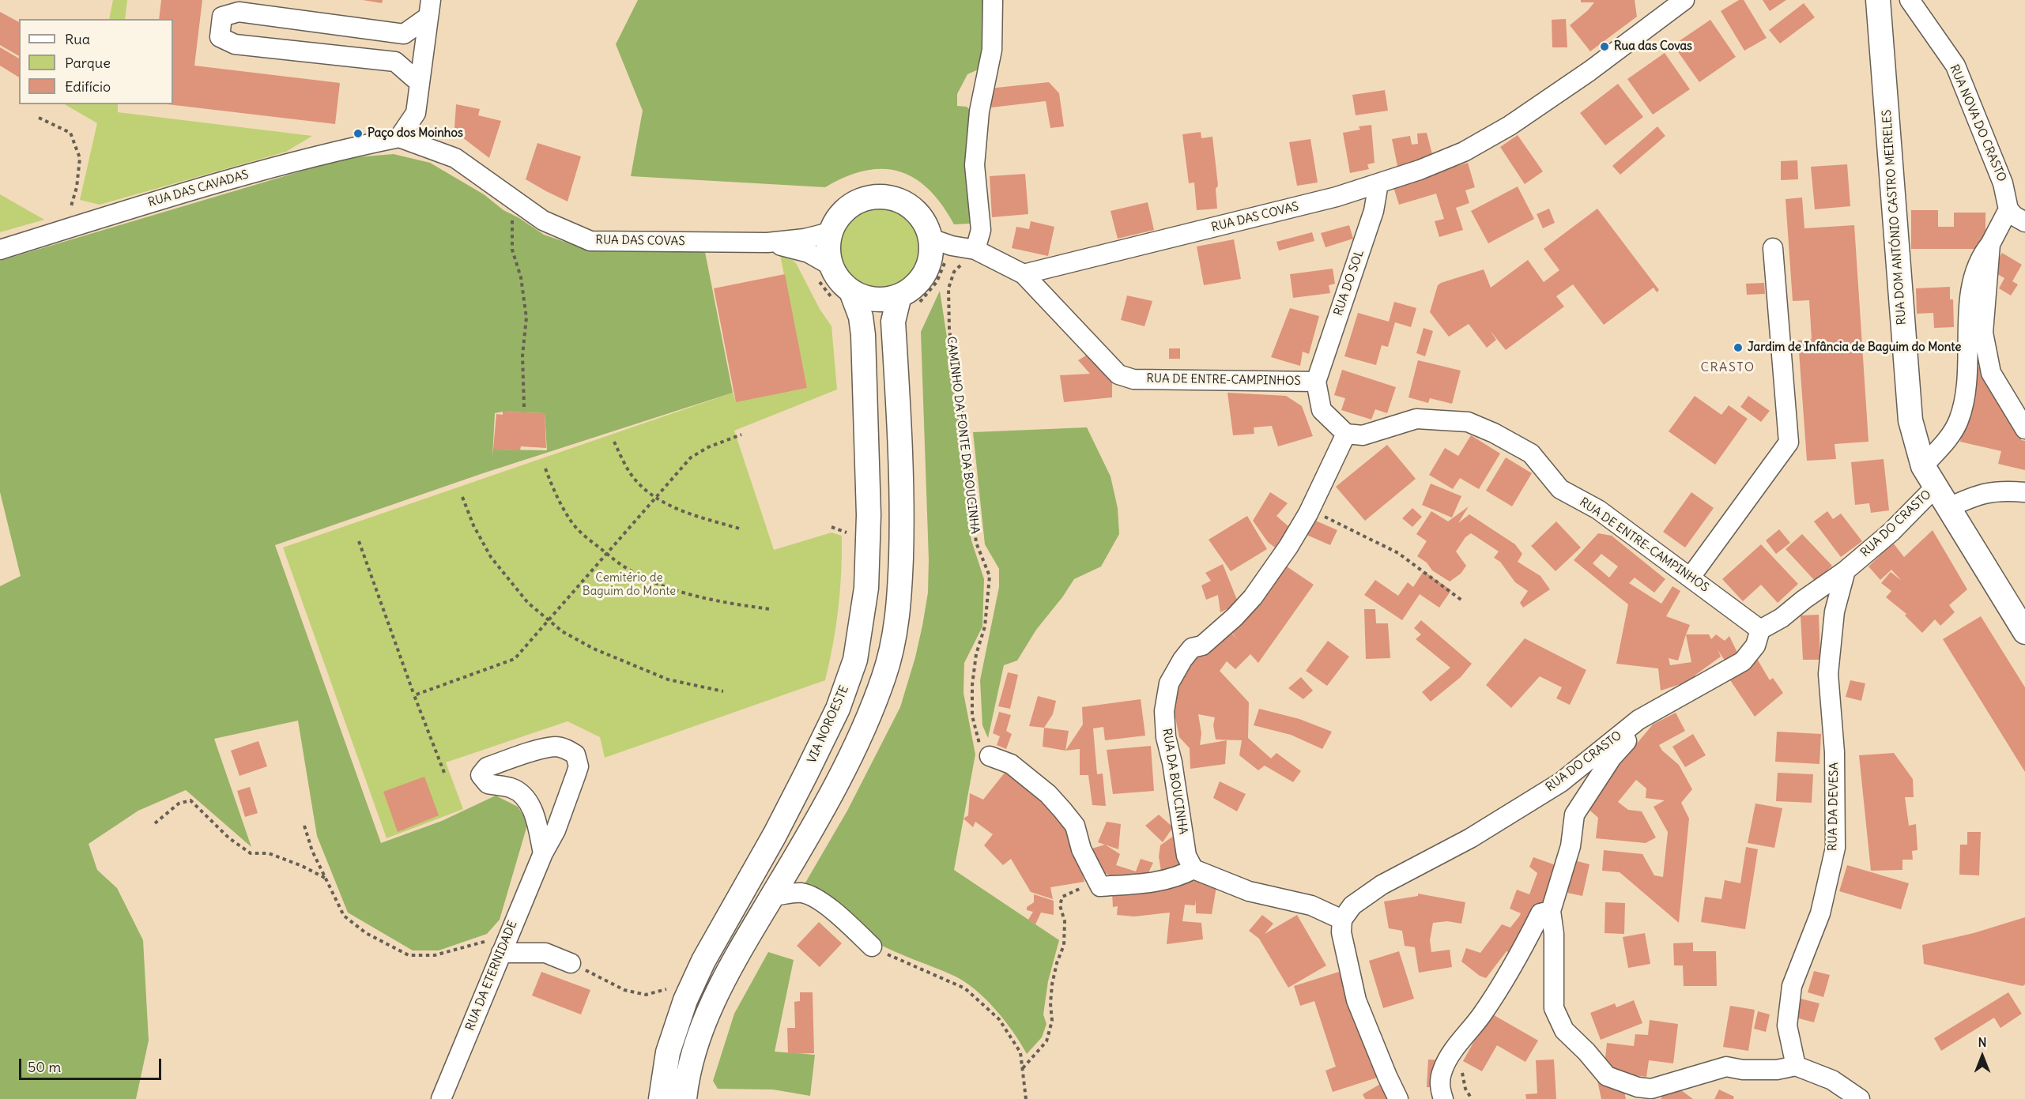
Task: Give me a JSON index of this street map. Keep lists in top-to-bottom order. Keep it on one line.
{"streets":{"main road":["RUA DOM ANTÓNIO CASTRO MEIRELES","VIA NOROESTE"],"street":["RUA NOVA DO CRASTO","RUA DAS CAVADAS","RUA DAS COVAS","RUA DO SOL","RUA DE ENTRE-CAMPINHOS","RUA DO CRASTO","RUA DA BOUCINHA","RUA DA DEVESA","RUA DA ETERNIDADE"],"path":["CAMINHO DA FONTE DA BOUCINHA"]},"crossings":[["RUA DAS CAVADAS","RUA DAS COVAS"],["RUA DAS COVAS","RUA DO SOL"],["RUA DAS COVAS","RUA DE ENTRE-CAMPINHOS"],["RUA DAS COVAS","VIA NOROESTE"],["RUA DOM ANTÓNIO CASTRO MEIRELES","RUA DO CRASTO"],["RUA DO SOL","RUA DE ENTRE-CAMPINHOS"],["RUA DE ENTRE-CAMPINHOS","RUA DO CRASTO"],["RUA DE ENTRE-CAMPINHOS","RUA DA BOUCINHA"],["RUA DO CRASTO","RUA DA DEVESA"]],"districts":["CRASTO"],"parks":["Cemitério de Baguim do Monte"],"places":["Rua das Covas","Paço dos Moinhos","Jardim de Infância de Baguim do Monte"],"legend":["Rua","Parque","Edifício"],"scale_bar":"50 m","north":"top"}
